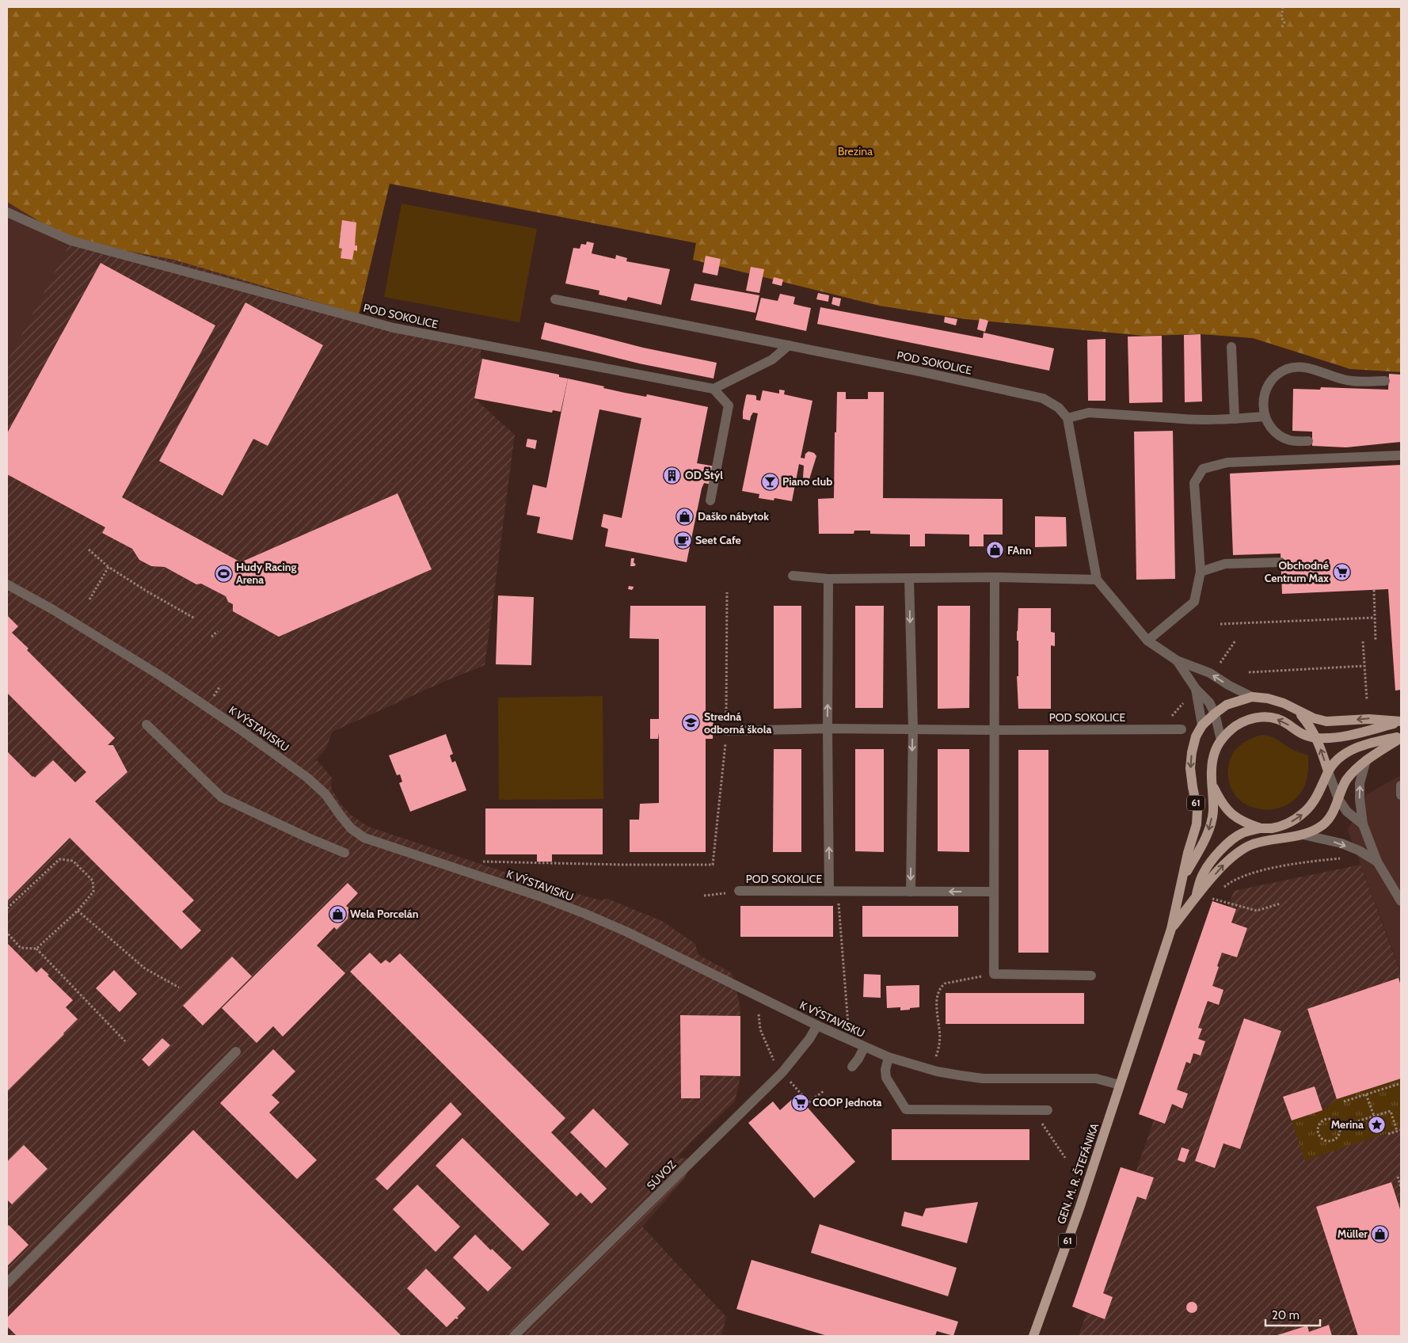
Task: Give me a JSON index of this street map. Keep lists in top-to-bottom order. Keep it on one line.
{"streets":{"main road":["61","GEN. M. R. ŠTEFÁNIKA"],"street":["POD SOKOLICE","K VÝSTAVISKU","SÚVOZ"]},"crossings":[["K VÝSTAVISKU","61"],["K VÝSTAVISKU","GEN. M. R. ŠTEFÁNIKA"],["K VÝSTAVISKU","SÚVOZ"],["61","GEN. M. R. ŠTEFÁNIKA"]],"parks":["Brezina"],"places":{"building":["OD Štýl"],"bar":["Piano club"],"shop":["Daško nábytok","FAnn","Wela Porcelán","Müller"],"cafe":["Seet Cafe"],"supermarket":["Obchodné Centrum Max","COOP Jednota"],"sports":["Hudy Racing Arena"],"school or university":["Stredná odborná škola"],"place":["Merina"]},"scale_bar":"20 m"}
